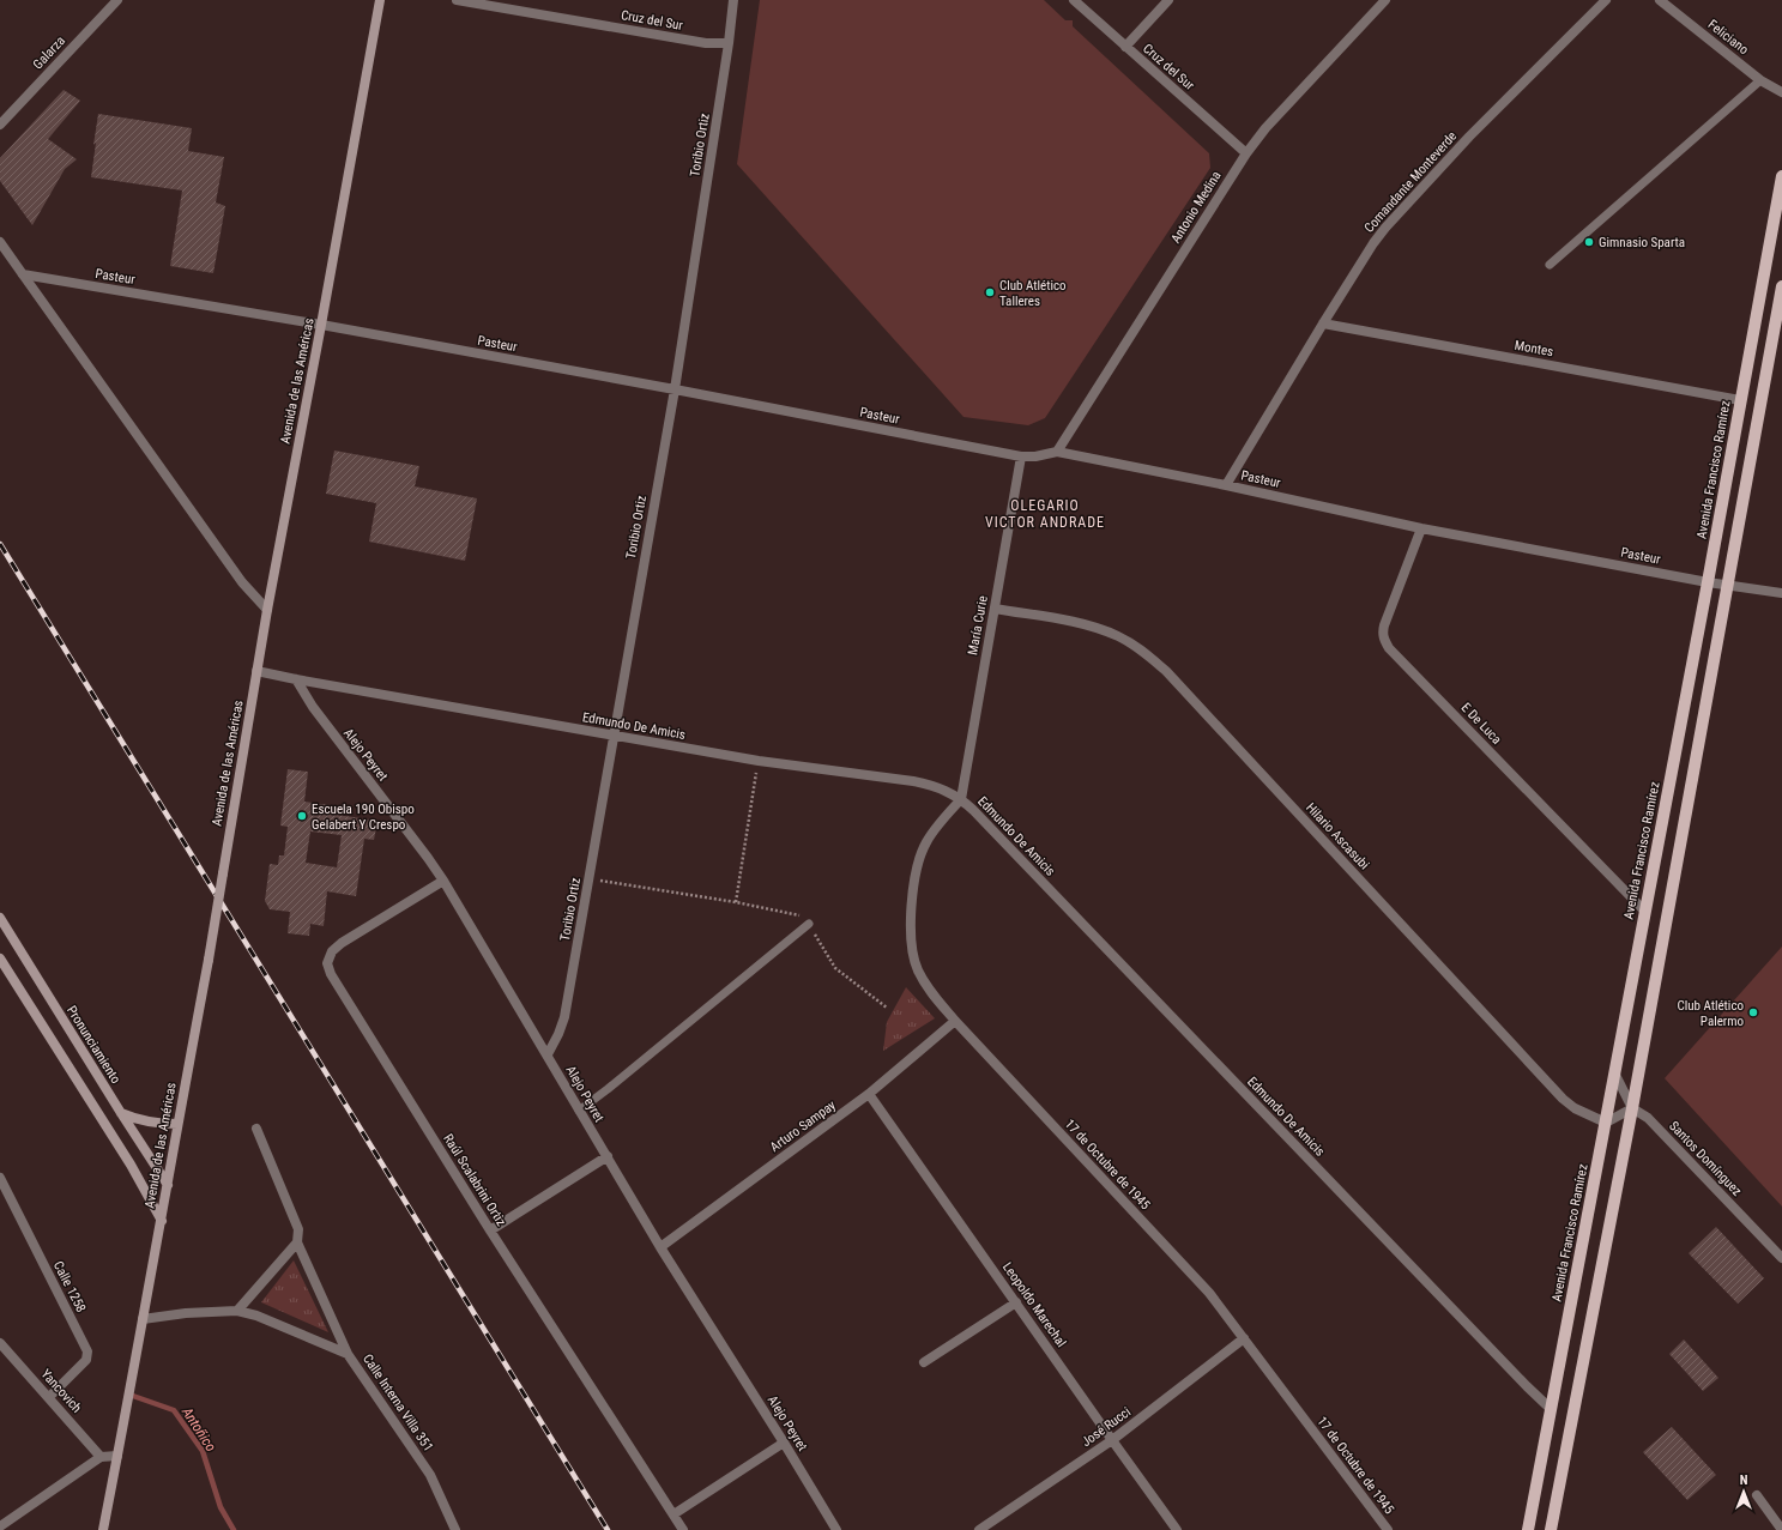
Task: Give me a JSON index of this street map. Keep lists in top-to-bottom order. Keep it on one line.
{"streets":{"main road":["Avenida de las Américas","Avenida Francisco Ramírez","Pronunciamiento"],"street":["Cruz del Sur","Feliciano","Galarza","Toribio Ortiz","Comandante Monteverde","Antonio Medina","Pasteur","Montes","María Curie","E De Luca","Edmundo De Amicis","Alejo Peyret","Hilario Ascasubi","Arturo Sampay","Santos Domínguez","17 de Octubre de 1945","Raúl Scalabrini Ortiz","Calle 1258","Leopoldo Marechal","Yancovich","Calle Interna Villa 351","José Rucci"]},"crossings":[["Cruz del Sur","Toribio Ortiz"],["Cruz del Sur","Antonio Medina"],["Toribio Ortiz","Pasteur"],["Toribio Ortiz","Edmundo De Amicis"],["Toribio Ortiz","Alejo Peyret"],["Comandante Monteverde","Pasteur"],["Comandante Monteverde","Montes"],["Antonio Medina","Pasteur"],["Pasteur","Avenida de las Américas"],["Pasteur","Avenida Francisco Ramírez"],["Pasteur","María Curie"],["Pasteur","E De Luca"],["Montes","Avenida Francisco Ramírez"],["Avenida de las Américas","Edmundo De Amicis"],["Avenida de las Américas","Pronunciamiento"],["Avenida de las Américas","Calle Interna Villa 351"],["Avenida Francisco Ramírez","E De Luca"],["Avenida Francisco Ramírez","Edmundo De Amicis"],["Avenida Francisco Ramírez","Hilario Ascasubi"],["Avenida Francisco Ramírez","Santos Domínguez"],["María Curie","Edmundo De Amicis"],["María Curie","Hilario Ascasubi"],["María Curie","17 de Octubre de 1945"],["Edmundo De Amicis","Alejo Peyret"],["Edmundo De Amicis","17 de Octubre de 1945"],["Alejo Peyret","Arturo Sampay"],["Alejo Peyret","Raúl Scalabrini Ortiz"],["Arturo Sampay","17 de Octubre de 1945"],["Arturo Sampay","Leopoldo Marechal"],["17 de Octubre de 1945","José Rucci"],["Calle 1258","Yancovich"],["Leopoldo Marechal","José Rucci"]],"districts":["OLEGARIO VICTOR ANDRADE"],"water":["Antoñico"],"places":["Gimnasio Sparta","Club Atlético Talleres","Escuela 190 Obispo Gelabert Y Crespo","Club Atlético Palermo"],"north":"top"}
